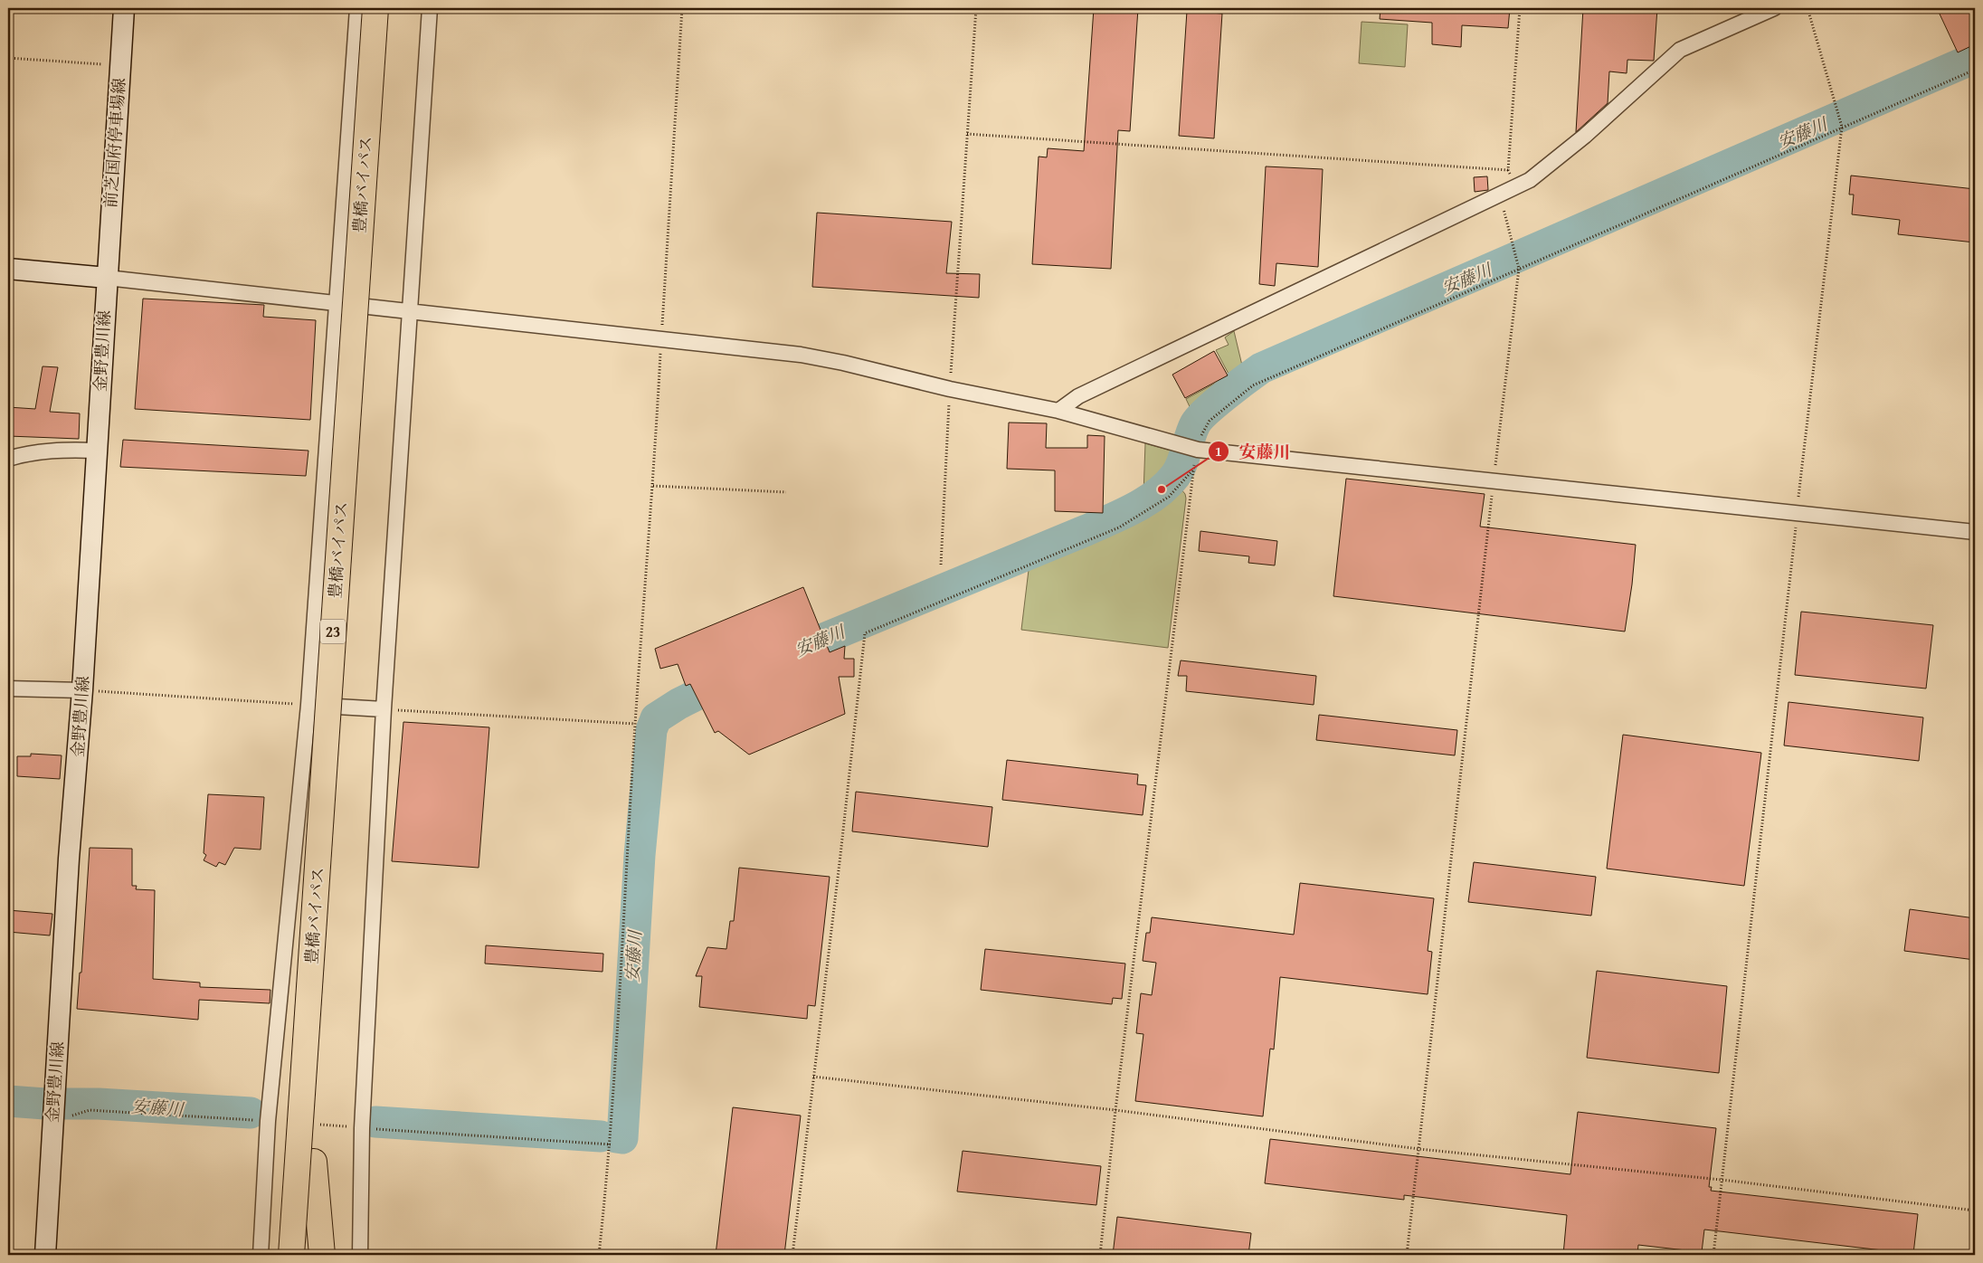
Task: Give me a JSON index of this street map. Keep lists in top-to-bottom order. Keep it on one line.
{"streets":{"highway":["豊橋バイパス","23"],"main road":["前芝国府停車場線","金野豊川線"]},"crossings":[["前芝国府停車場線","金野豊川線"]],"water":["安藤川"],"places":["安藤川"]}
